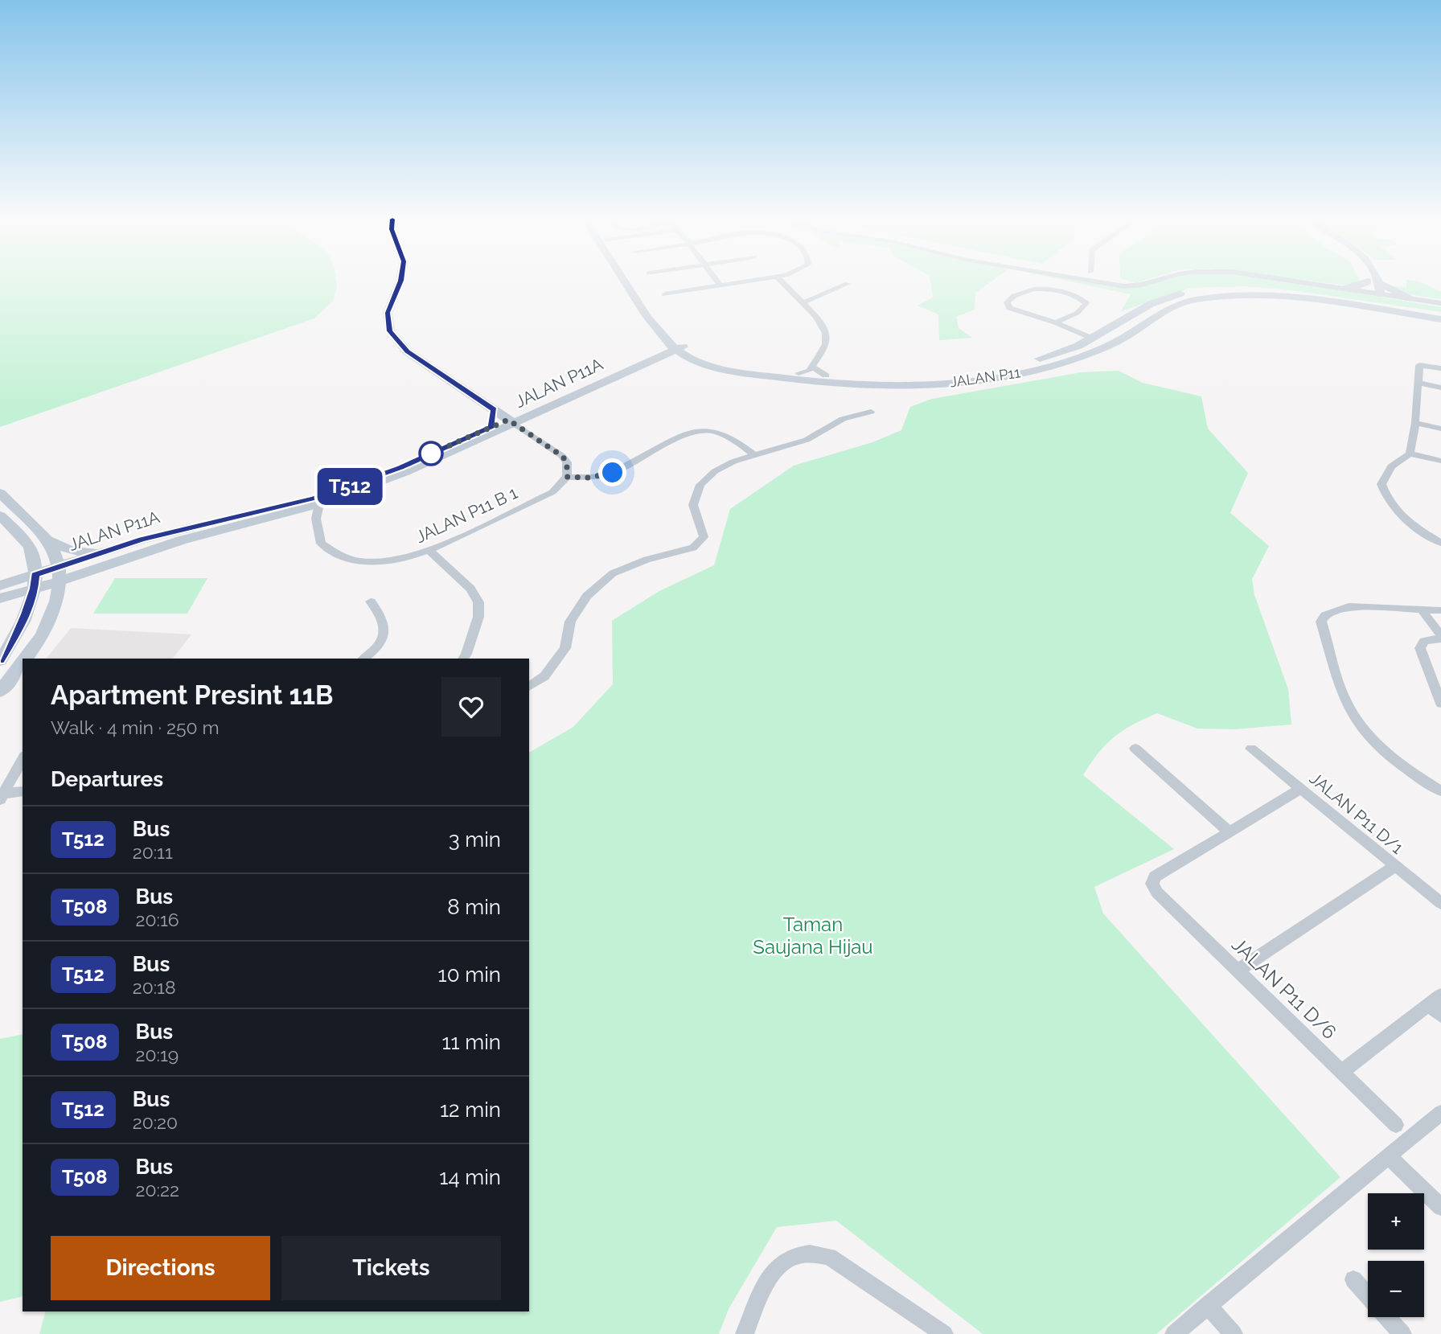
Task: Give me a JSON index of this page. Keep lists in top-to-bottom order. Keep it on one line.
{"streets":{"main road":["JALAN P11","JALAN P11A"],"street":["JALAN P11 B 1","JALAN P11 D/1","JALAN P11 D/6"]},"crossings":[["JALAN P11","JALAN P11A"],["JALAN P11A","JALAN P11 B 1"]],"parks":["Taman Saujana Hijau"],"lines":["bus line T512"],"page":{"on_map":"T512","heading":[["Apartment Presint 11B","Walk · 4 min · 250 m"],"Departures"],"list":[{"mark":"T512","name":"Bus","note":"20:11","value":"3 min"},{"mark":"T508","name":"Bus","note":"20:16","value":"8 min"},{"mark":"T512","name":"Bus","note":"20:18","value":"10 min"},{"mark":"T508","name":"Bus","note":"20:19","value":"11 min"},{"mark":"T512","name":"Bus","note":"20:20","value":"12 min"},{"mark":"T508","name":"Bus","note":"20:22","value":"14 min"}],"map_buttons":["+","−"],"buttons":["Directions","Tickets"]}}
